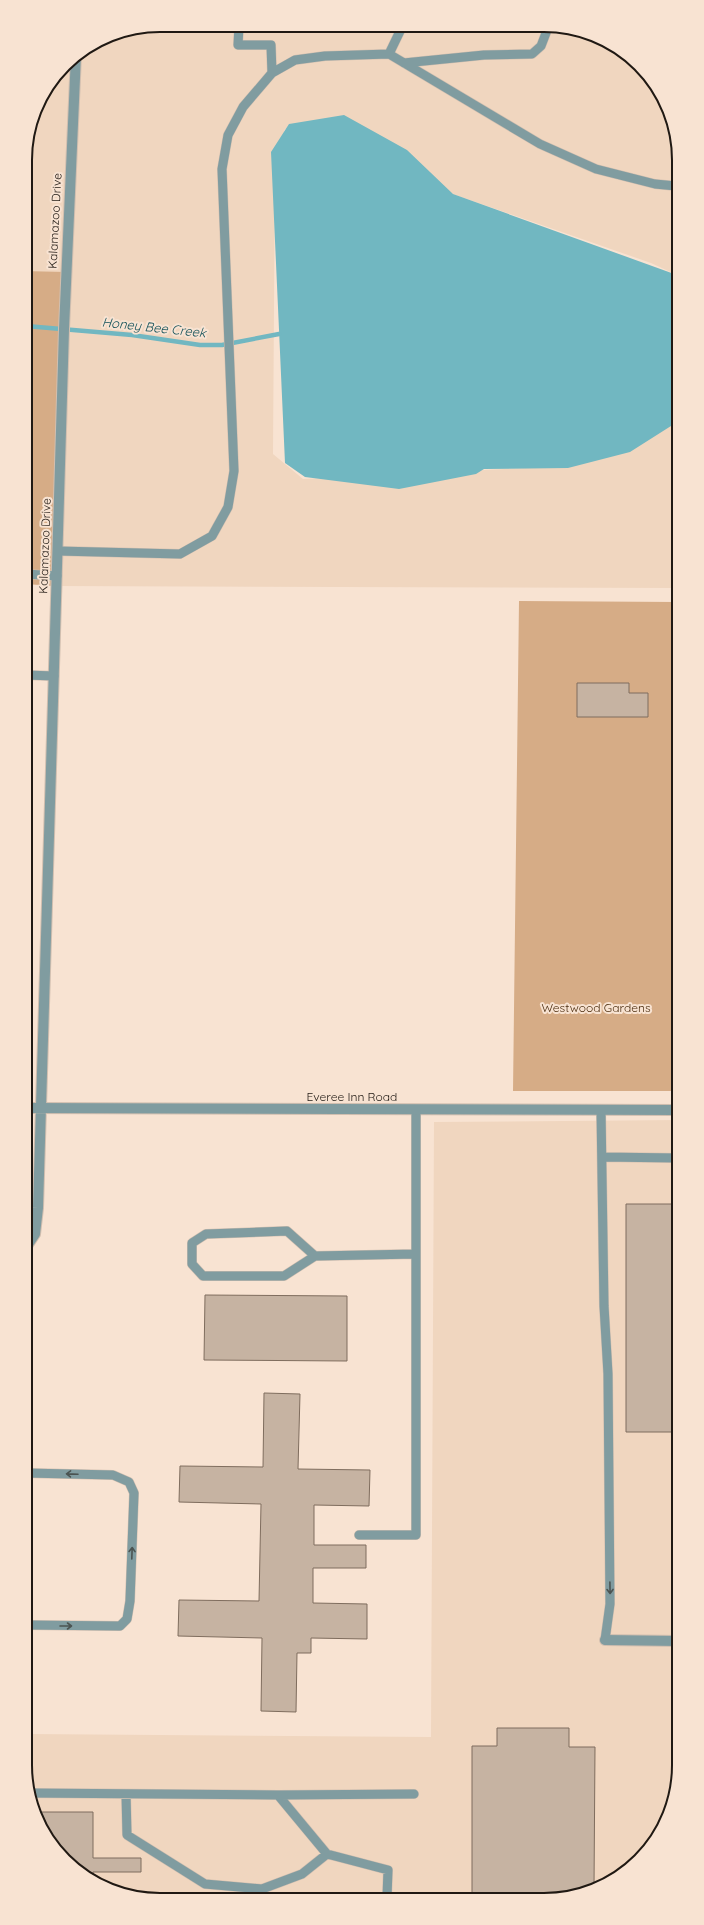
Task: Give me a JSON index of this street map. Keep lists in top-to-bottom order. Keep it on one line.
{"streets":{"street":["Kalamazoo Drive","Everee Inn Road"]},"crossings":[["Kalamazoo Drive","Everee Inn Road"]],"water":["Honey Bee Creek"],"parks":["Westwood Gardens"]}
